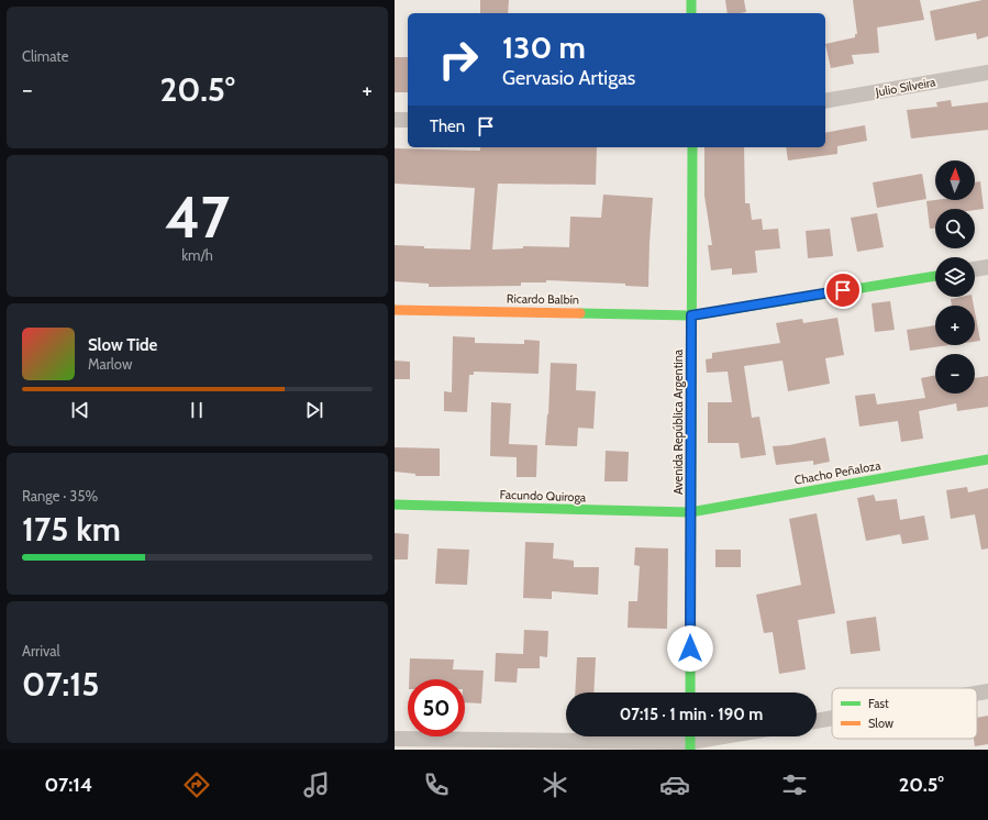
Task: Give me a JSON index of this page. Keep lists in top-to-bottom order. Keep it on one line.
{"streets":{"street":["Julio Silveira","Ricardo Balbín","Avenida República Argentina","Chacho Peñaloza","Facundo Quiroga"]},"crossings":[["Ricardo Balbín","Avenida República Argentina"],["Avenida República Argentina","Chacho Peñaloza"],["Avenida República Argentina","Facundo Quiroga"],["Chacho Peñaloza","Facundo Quiroga"]],"legend":["Fast","Slow"],"north":"top","page":{"tile":["Climate",["47","km/h"],["Range · 35%","175 km"],["Arrival","07:15"]],"turn":["130 m","Gervasio Artigas"],"heat":["−","20.5°","+"],"then":"Then","map_buttons":["+","−"],"song":["Slow Tide","Marlow"],"limit":"50","trip":"07:15 · 1 min · 190 m","tabs":["07:14","20.5°"]}}
